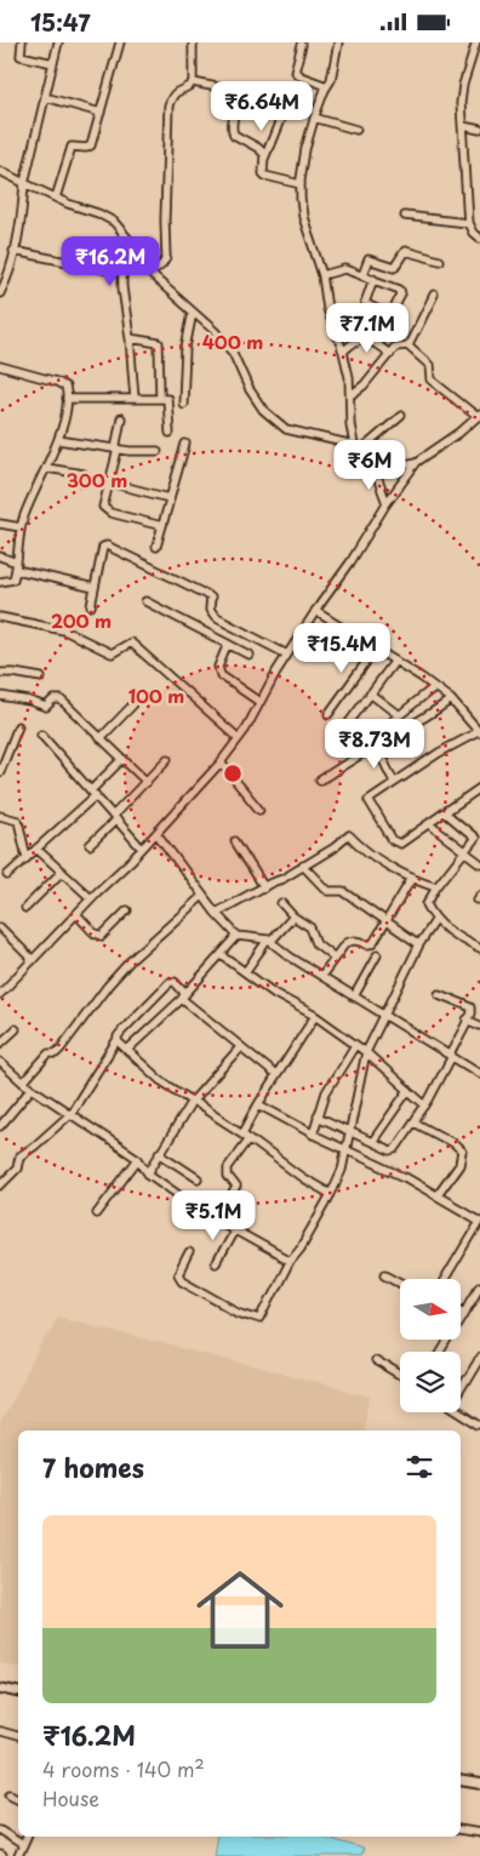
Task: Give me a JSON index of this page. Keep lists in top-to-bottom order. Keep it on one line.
{"north":"right","page":{"status":"15:47","price":["₹6.64M","₹16.2M","₹7.1M","₹6M","₹15.4M","₹8.73M","₹5.1M"],"heading":"7 homes","list":[{"name":"₹16.2M","note":"4 rooms · 140 m² · House"}]},"rings":["400 m","300 m","200 m","100 m"]}
